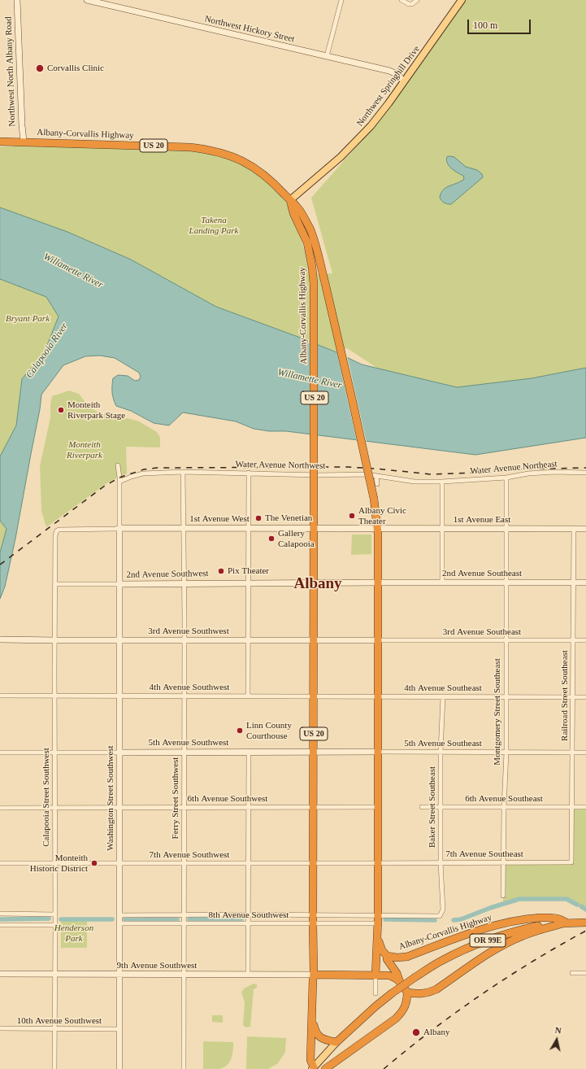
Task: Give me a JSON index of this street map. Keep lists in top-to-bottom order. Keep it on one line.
{"streets":{"highway":["Albany-Corvallis Highway","US 20","OR 99E"],"main road":["Northwest Springhill Drive"],"street":["Northwest Hickory Street","Northwest North Albany Road","Water Avenue Northwest","Water Avenue Northeast","1st Avenue West","1st Avenue East","2nd Avenue Southeast","2nd Avenue Southwest","3rd Avenue Southwest","3rd Avenue Southeast","4th Avenue Southwest","4th Avenue Southeast","Railroad Street Southeast","Montgomery Street Southeast","5th Avenue Southwest","5th Avenue Southeast","Calapooia Street Southwest","Washington Street Southwest","Ferry Street Southwest","6th Avenue Southwest","6th Avenue Southeast","Baker Street Southeast","7th Avenue Southeast","7th Avenue Southwest","8th Avenue Southwest","9th Avenue Southwest","10th Avenue Southwest"]},"crossings":[["Northwest Hickory Street","Northwest Springhill Drive"],["Northwest North Albany Road","Albany-Corvallis Highway"],["Northwest Springhill Drive","Albany-Corvallis Highway"],["Albany-Corvallis Highway","US 20"],["Albany-Corvallis Highway","1st Avenue West"],["Albany-Corvallis Highway","1st Avenue East"],["Albany-Corvallis Highway","OR 99E"],["US 20","1st Avenue West"],["US 20","1st Avenue East"],["US 20","2nd Avenue Southeast"],["US 20","2nd Avenue Southwest"],["US 20","3rd Avenue Southwest"],["US 20","3rd Avenue Southeast"],["US 20","4th Avenue Southwest"],["US 20","4th Avenue Southeast"],["US 20","5th Avenue Southwest"],["US 20","5th Avenue Southeast"],["US 20","6th Avenue Southwest"],["US 20","7th Avenue Southeast"],["US 20","7th Avenue Southwest"],["US 20","8th Avenue Southwest"],["US 20","9th Avenue Southwest"],["Water Avenue Northwest","Water Avenue Northeast"],["Water Avenue Northwest","Ferry Street Southwest"],["Water Avenue Northeast","Montgomery Street Southeast"],["1st Avenue West","1st Avenue East"],["1st Avenue West","Calapooia Street Southwest"],["1st Avenue West","Washington Street Southwest"],["1st Avenue West","Ferry Street Southwest"],["1st Avenue East","Railroad Street Southeast"],["1st Avenue East","Montgomery Street Southeast"],["2nd Avenue Southeast","2nd Avenue Southwest"],["2nd Avenue Southeast","Railroad Street Southeast"],["2nd Avenue Southeast","Montgomery Street Southeast"],["2nd Avenue Southwest","Calapooia Street Southwest"],["2nd Avenue Southwest","Washington Street Southwest"],["2nd Avenue Southwest","Ferry Street Southwest"],["3rd Avenue Southwest","3rd Avenue Southeast"],["3rd Avenue Southwest","Calapooia Street Southwest"],["3rd Avenue Southwest","Washington Street Southwest"],["3rd Avenue Southwest","Ferry Street Southwest"],["3rd Avenue Southeast","Railroad Street Southeast"],["3rd Avenue Southeast","Montgomery Street Southeast"],["4th Avenue Southwest","4th Avenue Southeast"],["4th Avenue Southwest","Calapooia Street Southwest"],["4th Avenue Southwest","Washington Street Southwest"],["4th Avenue Southwest","Ferry Street Southwest"],["4th Avenue Southeast","Railroad Street Southeast"],["4th Avenue Southeast","Montgomery Street Southeast"],["4th Avenue Southeast","Baker Street Southeast"],["Railroad Street Southeast","5th Avenue Southeast"],["Railroad Street Southeast","6th Avenue Southeast"],["Railroad Street Southeast","7th Avenue Southeast"],["Montgomery Street Southeast","5th Avenue Southeast"],["Montgomery Street Southeast","6th Avenue Southeast"],["Montgomery Street Southeast","7th Avenue Southeast"],["5th Avenue Southwest","5th Avenue Southeast"],["5th Avenue Southwest","Calapooia Street Southwest"],["5th Avenue Southwest","Washington Street Southwest"],["5th Avenue Southwest","Ferry Street Southwest"],["5th Avenue Southeast","Baker Street Southeast"],["Calapooia Street Southwest","6th Avenue Southwest"],["Calapooia Street Southwest","7th Avenue Southwest"],["Calapooia Street Southwest","9th Avenue Southwest"],["Calapooia Street Southwest","10th Avenue Southwest"],["Washington Street Southwest","6th Avenue Southwest"],["Washington Street Southwest","7th Avenue Southwest"],["Washington Street Southwest","8th Avenue Southwest"],["Washington Street Southwest","9th Avenue Southwest"],["Washington Street Southwest","10th Avenue Southwest"],["Ferry Street Southwest","6th Avenue Southwest"],["Ferry Street Southwest","7th Avenue Southwest"],["Ferry Street Southwest","8th Avenue Southwest"],["Ferry Street Southwest","9th Avenue Southwest"],["6th Avenue Southeast","Baker Street Southeast"],["Baker Street Southeast","7th Avenue Southeast"],["Baker Street Southeast","8th Avenue Southwest"],["7th Avenue Southeast","7th Avenue Southwest"]],"districts":["Albany"],"water":["Willamette River","Calapooia River"],"parks":["Takena Landing Park","Bryant Park","Monteith Riverpark","Henderson Park"],"places":["Corvallis Clinic","Monteith Riverpark Stage","Albany Civic Theater","The Venetian","Gallery Calapooia","Pix Theater","Linn County Courthouse","Monteith Historic District","Albany"],"scale_bar":"100 m","north":"top"}
